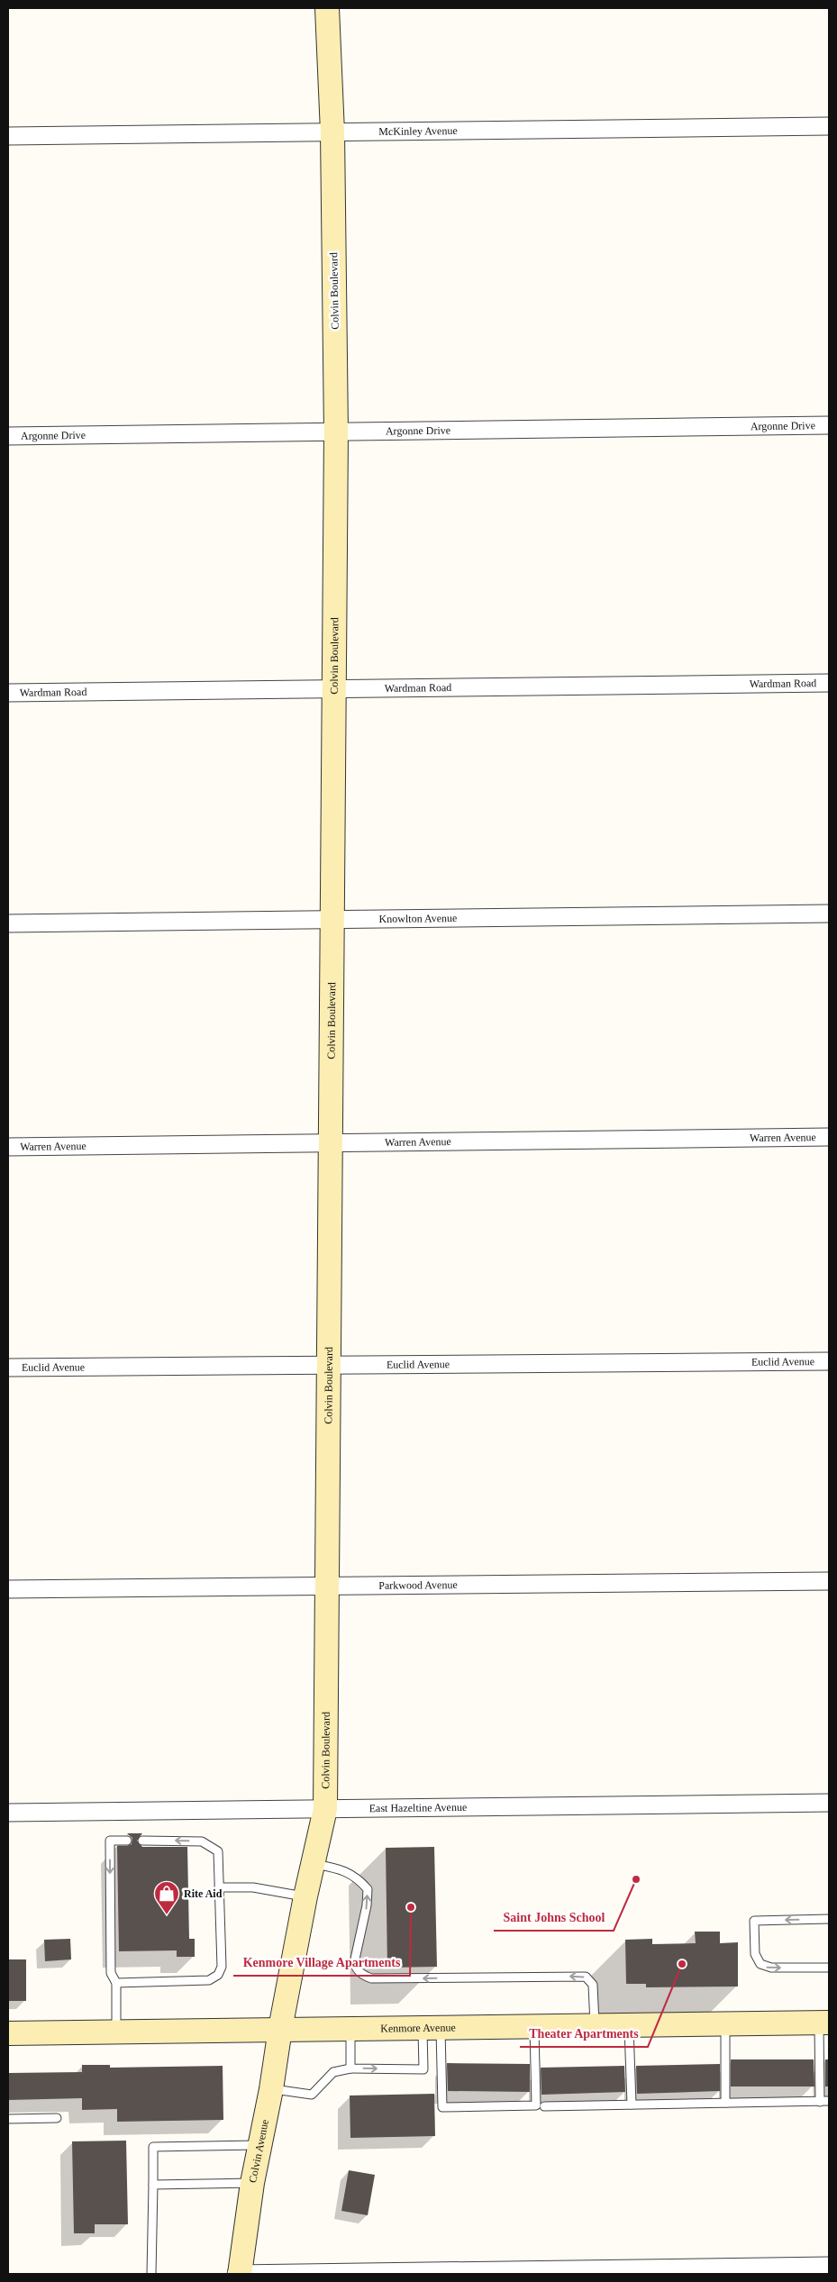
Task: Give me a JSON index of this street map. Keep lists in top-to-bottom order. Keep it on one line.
{"streets":{"street":["McKinley Avenue","Colvin Boulevard","Argonne Drive","Wardman Road","Knowlton Avenue","Warren Avenue","Euclid Avenue","Parkwood Avenue","East Hazeltine Avenue","Kenmore Avenue","Colvin Avenue"]},"crossings":[["McKinley Avenue","Colvin Boulevard"],["Colvin Boulevard","Argonne Drive"],["Colvin Boulevard","Wardman Road"],["Colvin Boulevard","Knowlton Avenue"],["Colvin Boulevard","Warren Avenue"],["Colvin Boulevard","Euclid Avenue"],["Colvin Boulevard","Parkwood Avenue"],["Colvin Boulevard","East Hazeltine Avenue"],["Colvin Boulevard","Kenmore Avenue"],["Colvin Boulevard","Colvin Avenue"],["Kenmore Avenue","Colvin Avenue"]],"places":{"other":["Saint Johns School","Kenmore Village Apartments","Theater Apartments"],"shop":["Rite Aid"]}}
